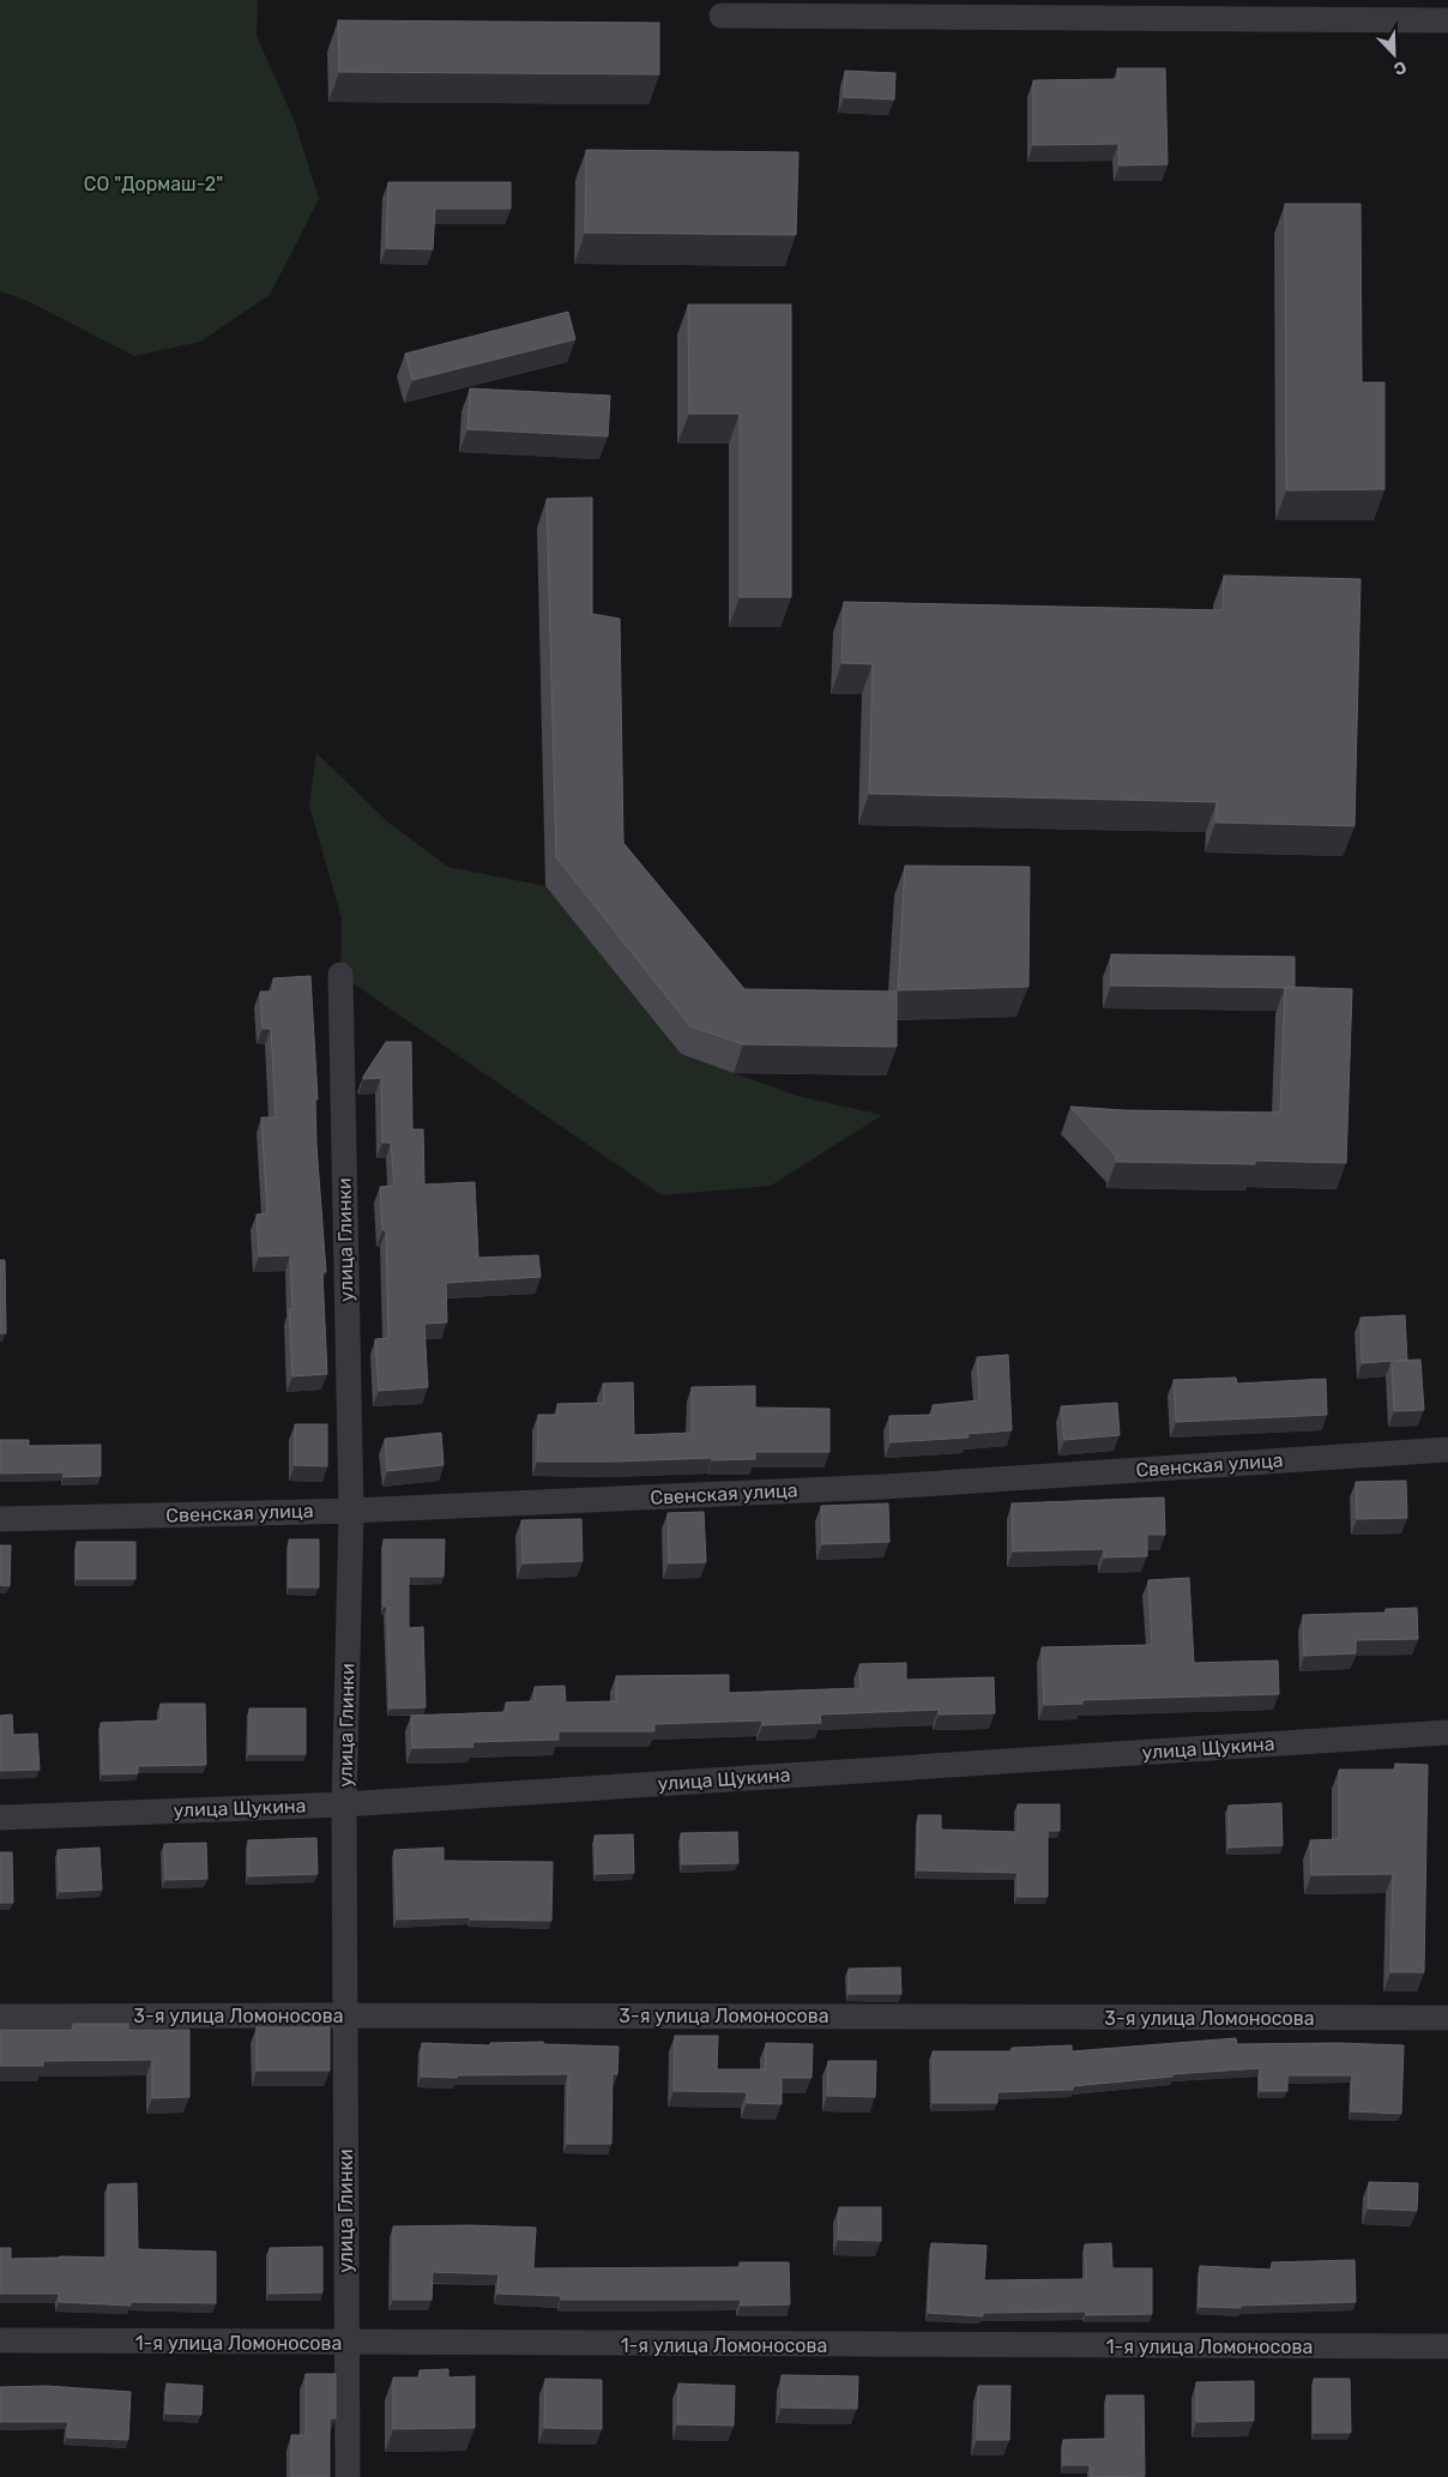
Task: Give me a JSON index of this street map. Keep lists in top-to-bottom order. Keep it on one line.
{"streets":{"street":["улица Глинки","Свенская улица","улица Щукина","3-я улица Ломоносова","1-я улица Ломоносова"]},"crossings":[["улица Глинки","Свенская улица"],["улица Глинки","улица Щукина"],["улица Глинки","3-я улица Ломоносова"],["улица Глинки","1-я улица Ломоносова"]],"parks":["СО \"Дормаш-2\""],"north":"bottom right"}
